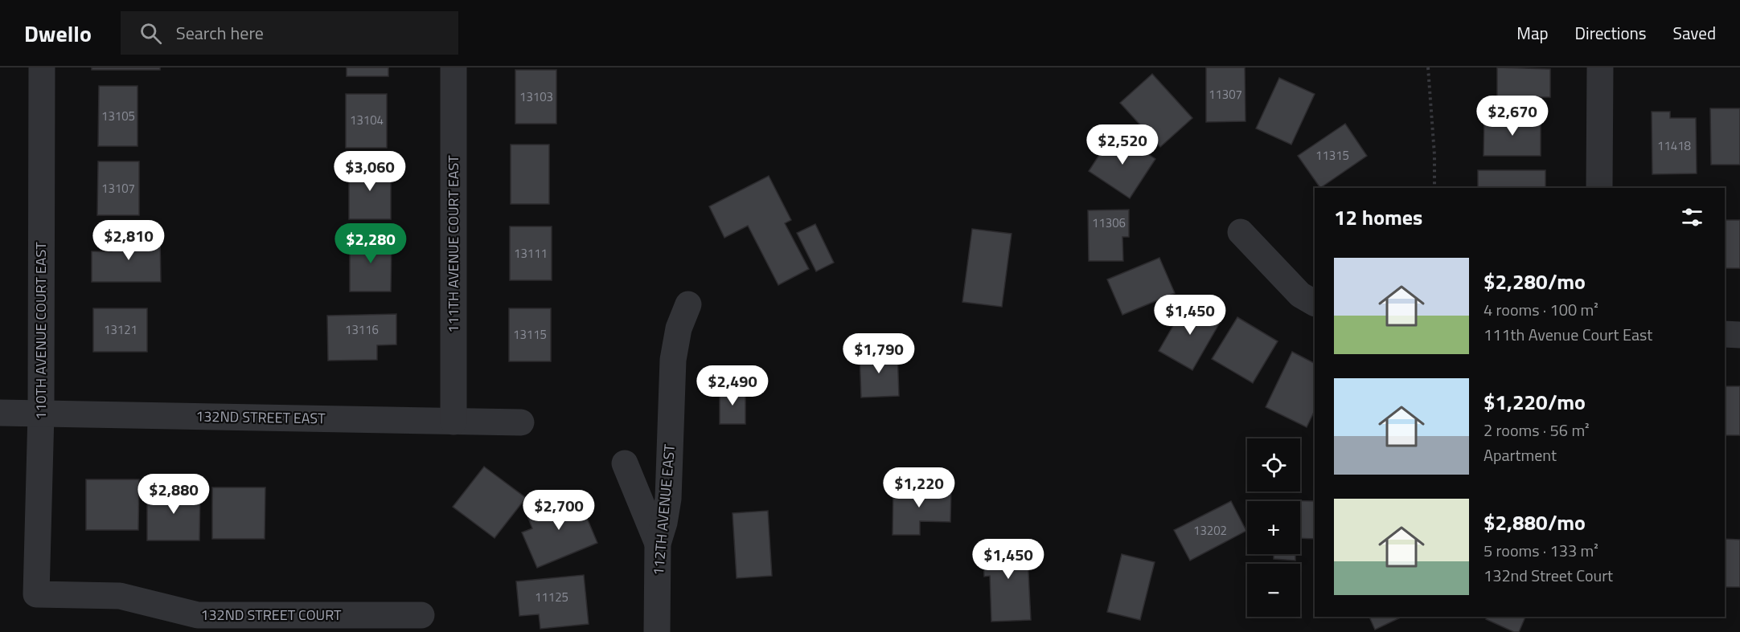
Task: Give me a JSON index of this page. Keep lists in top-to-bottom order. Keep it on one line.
{"streets":{"street":["111TH AVENUE COURT EAST","110TH AVENUE COURT EAST","132ND STREET EAST","112TH AVENUE EAST","132ND STREET COURT"]},"crossings":[["111TH AVENUE COURT EAST","132ND STREET EAST"],["110TH AVENUE COURT EAST","132ND STREET EAST"],["110TH AVENUE COURT EAST","132ND STREET COURT"]],"house_numbers":["11307","13103","13105","13104","11418","11315","13107","11306","13111","13121","13116","13115","13202","11125"],"page":{"header":"Dwello","search":"Search here","nav":["Map","Directions","Saved"],"price":["$2,670","$2,520","$3,060","$2,810","$2,280","$1,450","$1,790","$2,490","$1,220","$2,880","$2,700","$1,450"],"heading":"12 homes","list":[{"name":"$2,280/mo","note":"4 rooms · 100 m² · 111th Avenue Court East"},{"name":"$1,220/mo","note":"2 rooms · 56 m² · Apartment"},{"name":"$2,880/mo","note":"5 rooms · 133 m² · 132nd Street Court"}],"map_buttons":["+","−"]}}
